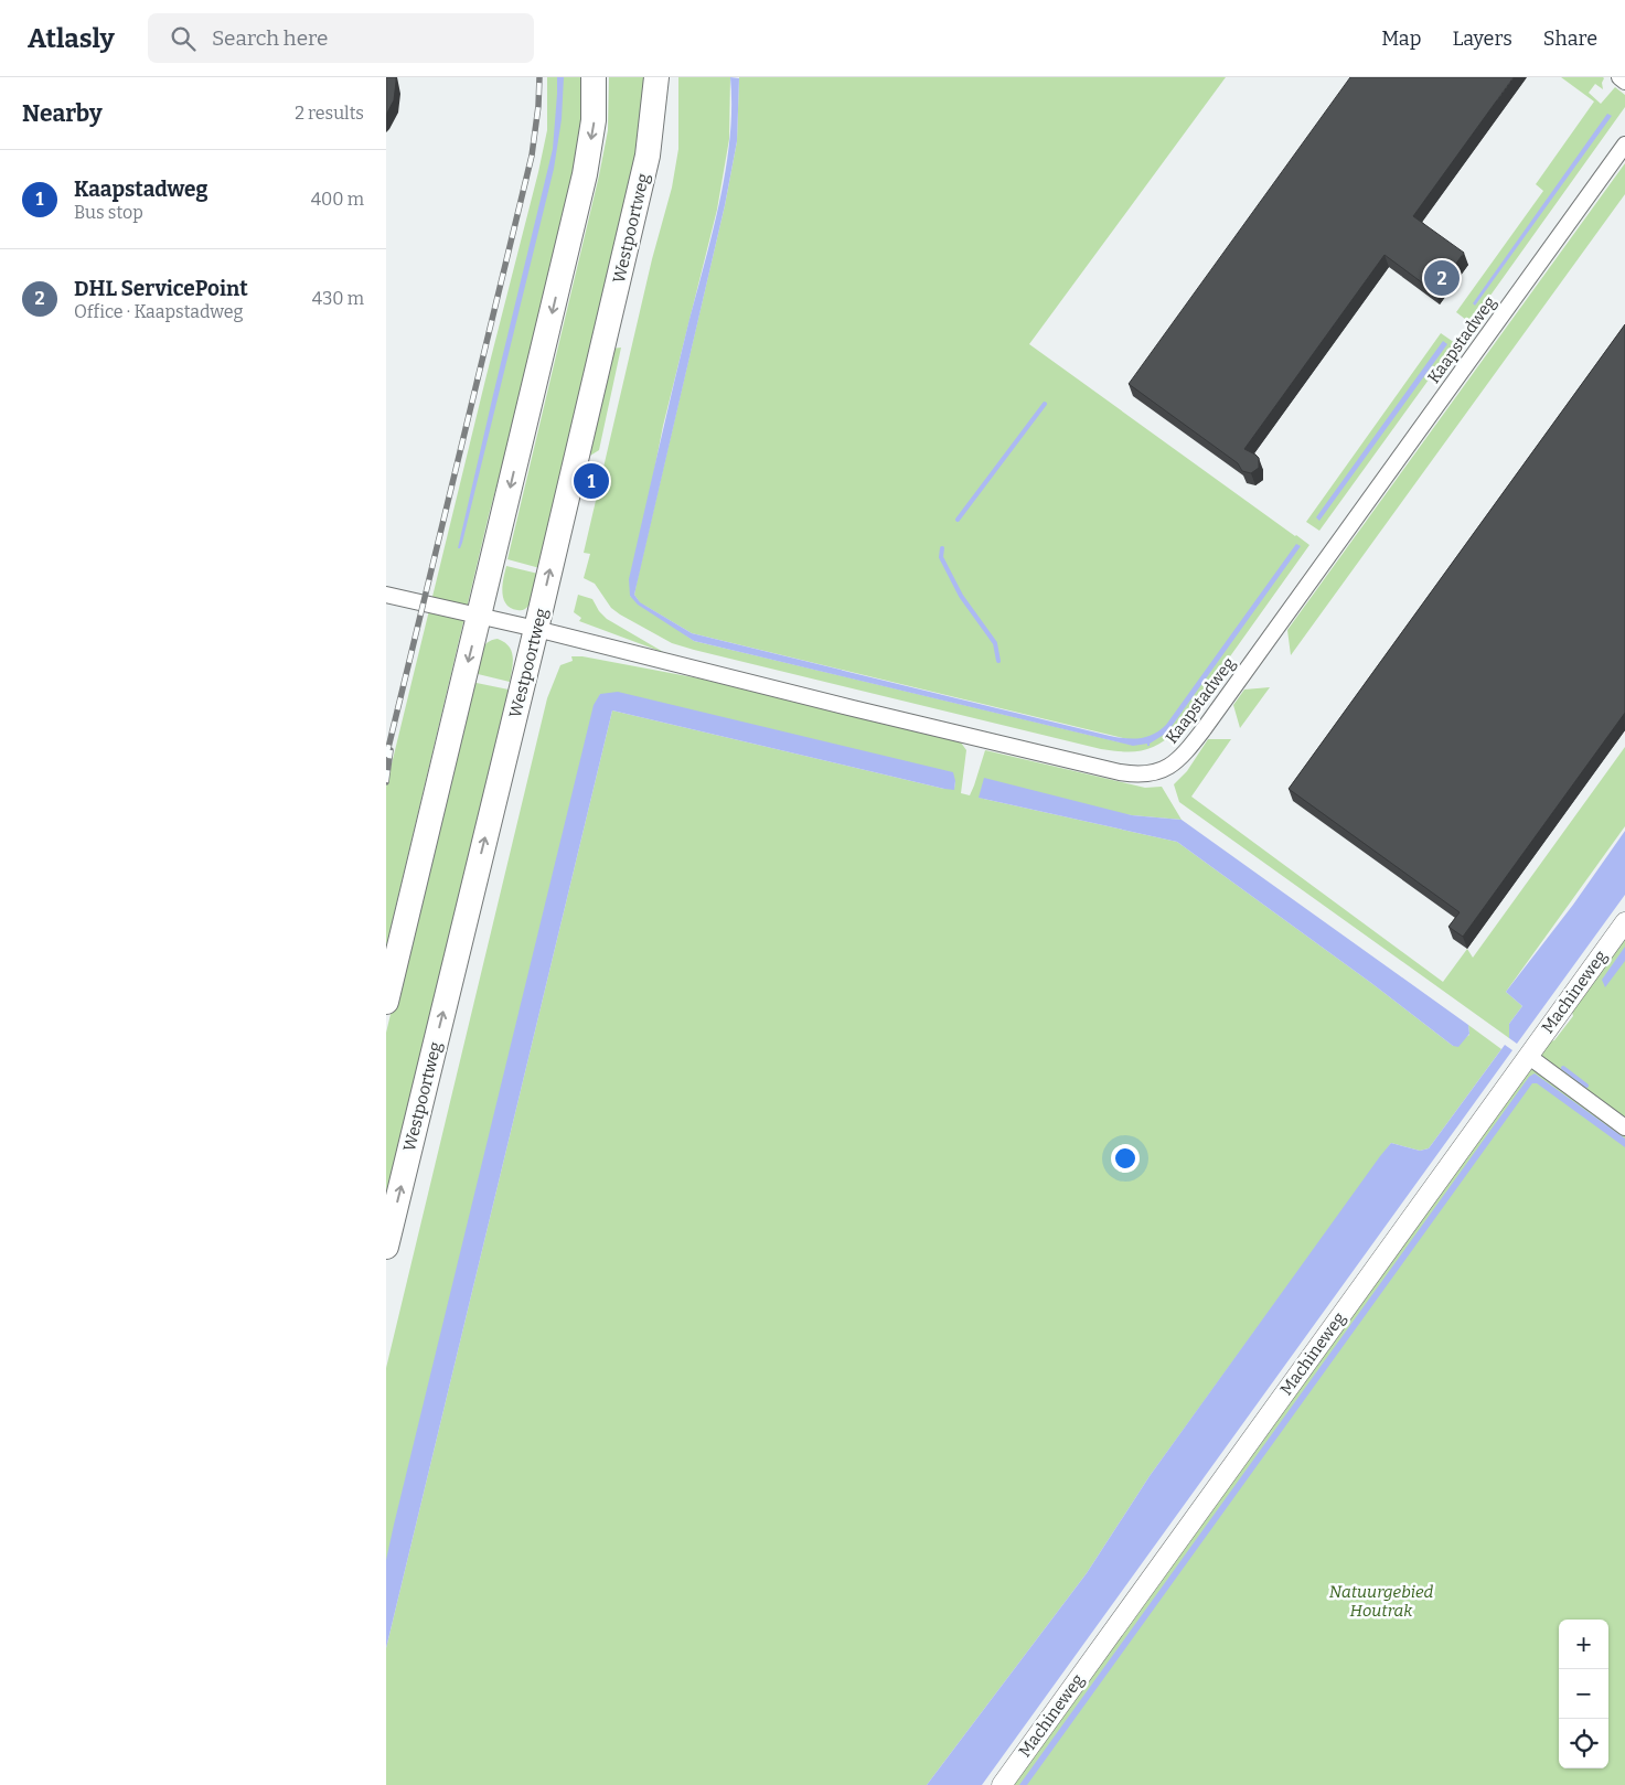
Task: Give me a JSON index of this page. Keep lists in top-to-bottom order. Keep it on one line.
{"streets":{"main road":["Westpoortweg"],"street":["Kaapstadweg","Machineweg"]},"crossings":[["Westpoortweg","Kaapstadweg"]],"parks":["Natuurgebied Houtrak"],"page":{"header":"Atlasly","search":"Search here","nav":["Map","Layers","Share"],"heading":["Nearby","2 results"],"list":[{"mark":"1","name":"Kaapstadweg","note":"Bus stop","value":"400 m"},{"mark":"2","name":"DHL ServicePoint","note":"Office · Kaapstadweg","value":"430 m"}],"pins":["2","1"],"map_buttons":["+","−"]}}
